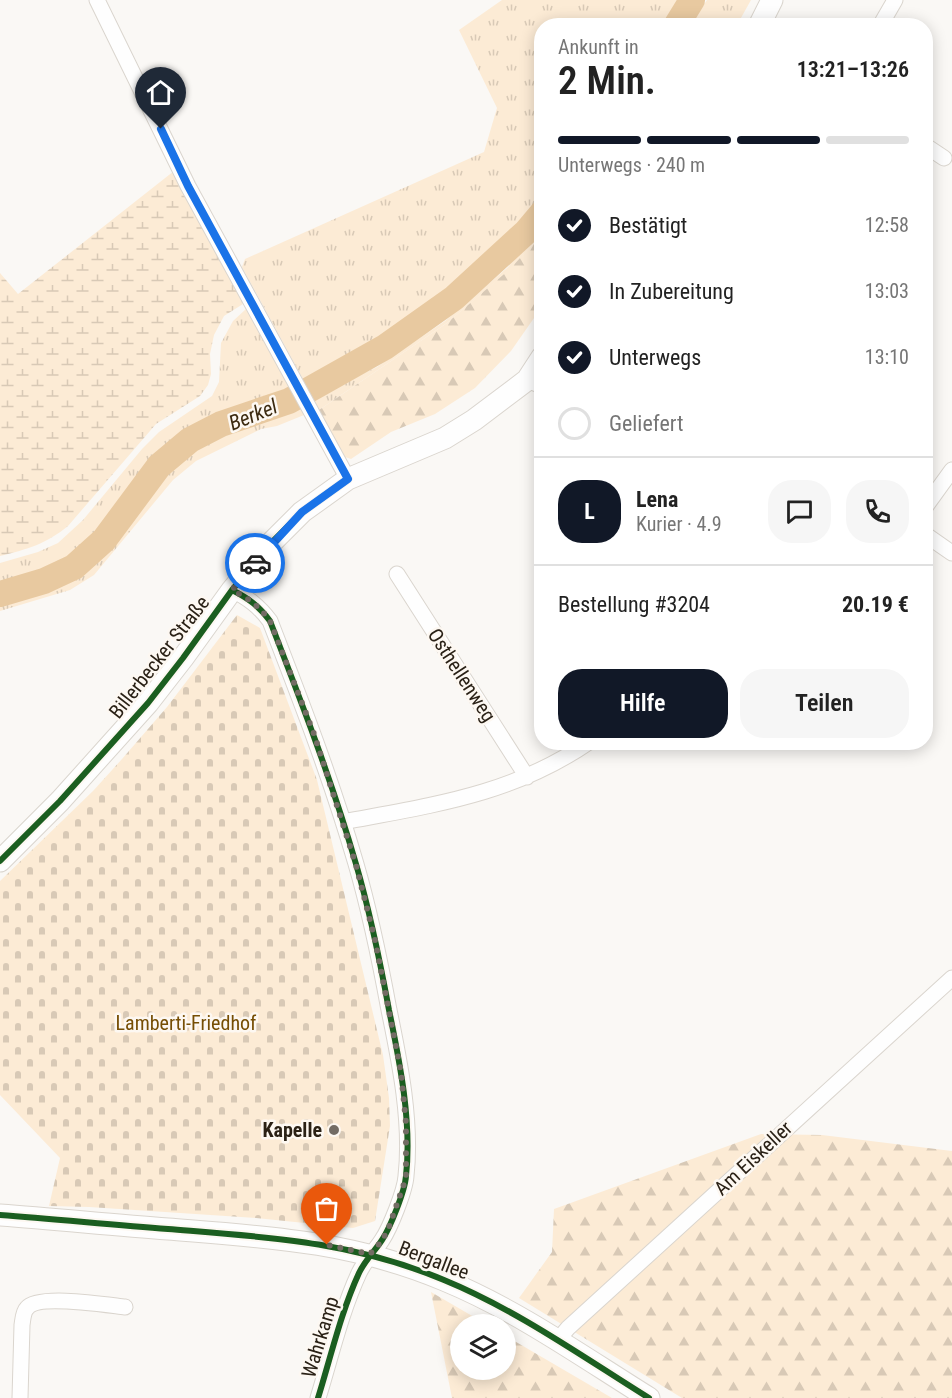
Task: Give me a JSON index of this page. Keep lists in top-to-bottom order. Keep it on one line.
{"streets":{"main road":["Billerbecker Straße","Bergallee"],"street":["Osthellenweg","Am Eiskeller","Wahrkamp"]},"crossings":[["Billerbecker Straße","Wahrkamp"],["Am Eiskeller","Bergallee"],["Bergallee","Wahrkamp"]],"water":["Berkel"],"parks":["Lamberti-Friedhof"],"places":["Kapelle"],"page":{"heading":["2 Min.","Ankunft in","13:21–13:26"],"panel":["Lena","Kurier · 4.9","Bestellung #3204","20.19 €"],"bar":"Unterwegs · 240 m","list":[["Bestätigt","12:58"],["In Zubereitung","13:03"],["Unterwegs","13:10"],"Geliefert"],"round":"L","buttons":["Hilfe","Teilen"]}}
